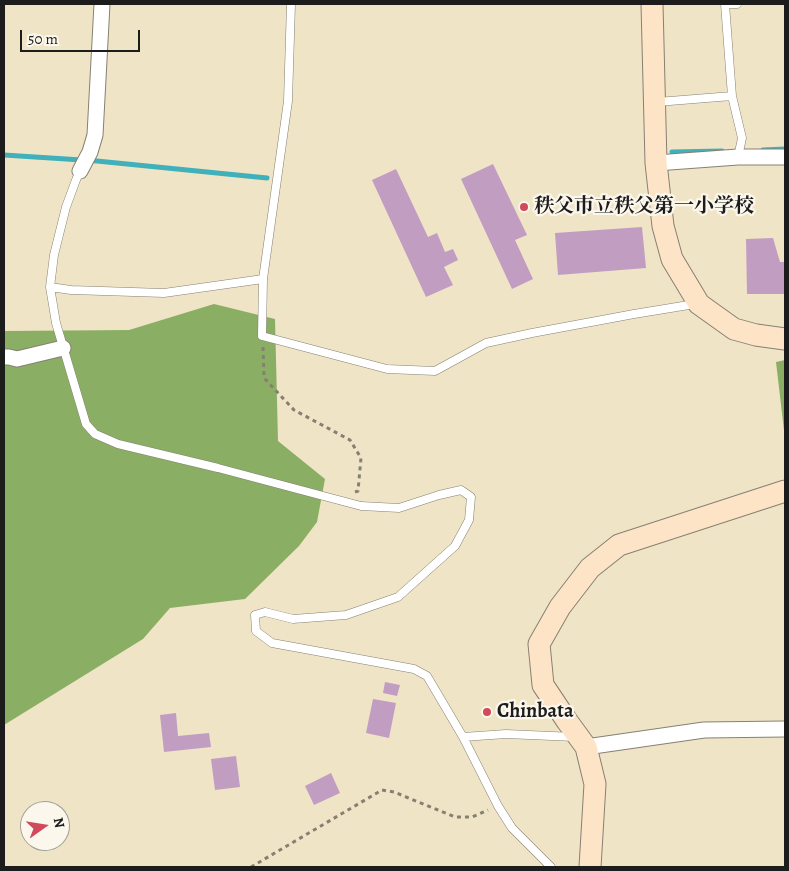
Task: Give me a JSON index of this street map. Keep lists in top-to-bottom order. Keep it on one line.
{"places":["秩父市立秩父第一小学校","Chinbata"],"scale_bar":"50 m","north":"right"}
